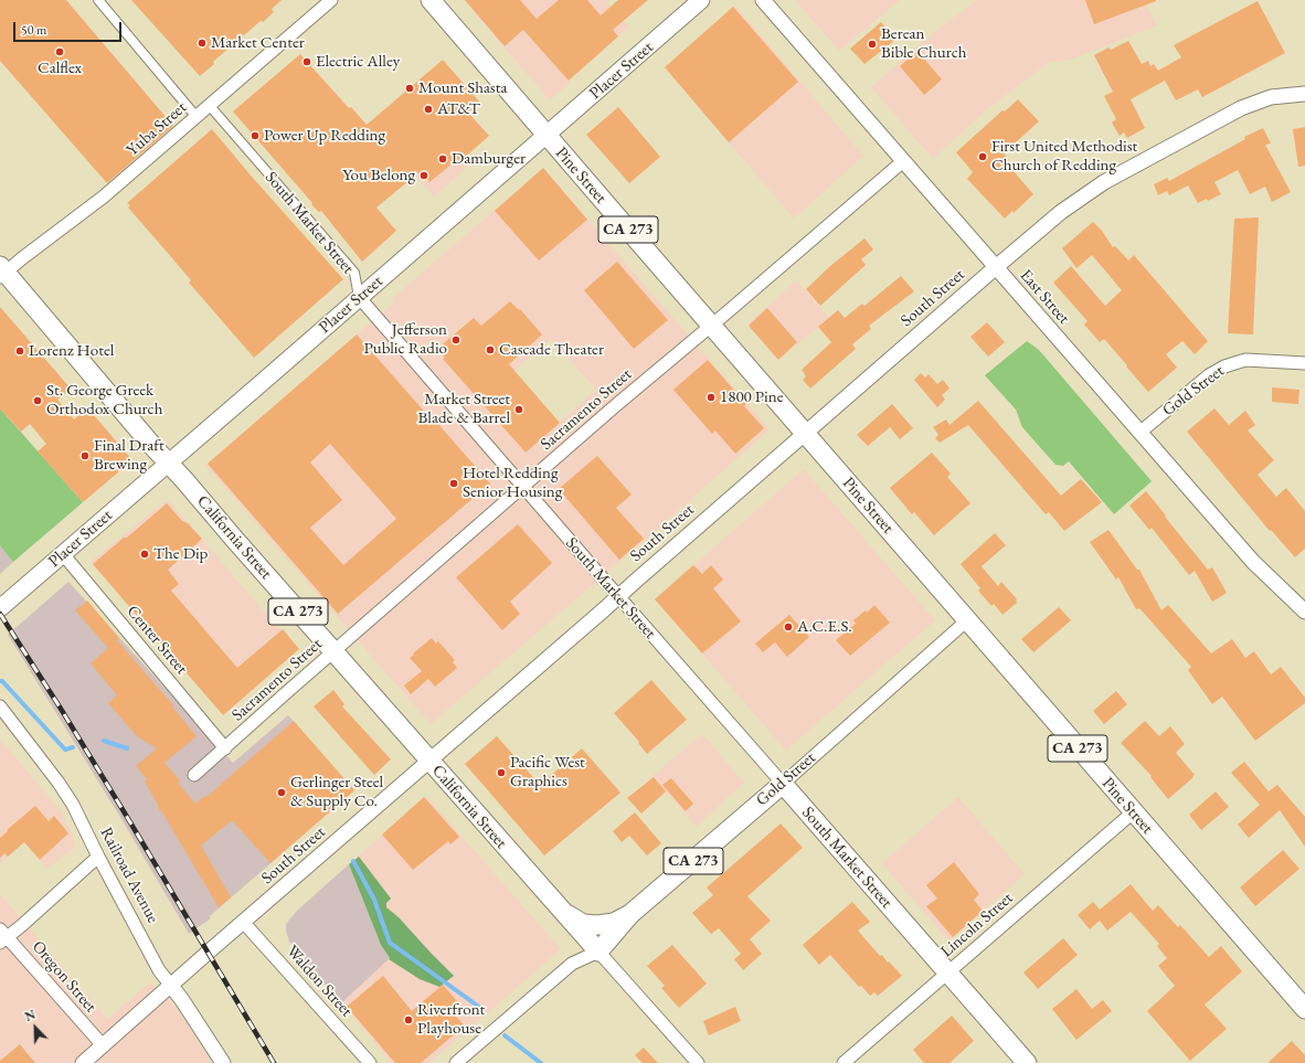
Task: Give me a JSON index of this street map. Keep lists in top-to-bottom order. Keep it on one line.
{"streets":{"main road":["Placer Street","Pine Street","South Market Street","CA 273","Gold Street","California Street"],"street":["Yuba Street","East Street","South Street","Sacramento Street","Center Street","Railroad Avenue","Lincoln Street","Oregon Street","Waldon Street"]},"crossings":[["Placer Street","Pine Street"],["Placer Street","South Market Street"],["Placer Street","California Street"],["Placer Street","Center Street"],["Yuba Street","South Market Street"],["Yuba Street","California Street"],["Pine Street","South Street"],["Pine Street","Gold Street"],["Pine Street","Sacramento Street"],["Pine Street","Lincoln Street"],["South Market Street","South Street"],["South Market Street","Gold Street"],["South Market Street","Sacramento Street"],["South Market Street","Lincoln Street"],["CA 273","Gold Street"],["CA 273","California Street"],["East Street","South Street"],["East Street","Gold Street"],["East Street","Sacramento Street"],["South Street","California Street"],["South Street","Railroad Avenue"],["South Street","Oregon Street"],["South Street","Waldon Street"],["Gold Street","California Street"],["Sacramento Street","California Street"],["Sacramento Street","Center Street"]],"places":["Market Center","Berean Bible Church","Calflex","Electric Alley","Mount Shasta","AT&T","Power Up Redding","First United Methodist Church of Redding","Damburger","You Belong","Jefferson Public Radio","Cascade Theater","Lorenz Hotel","1800 Pine","St. George Greek Orthodox Church","Market Street Blade & Barrel","Final Draft Brewing","Hotel Redding Senior Housing","The Dip","A.C.E.S.","Pacific West Graphics","Gerlinger Steel & Supply Co.","Riverfront Playhouse"],"scale_bar":"50 m","north":"top left"}
